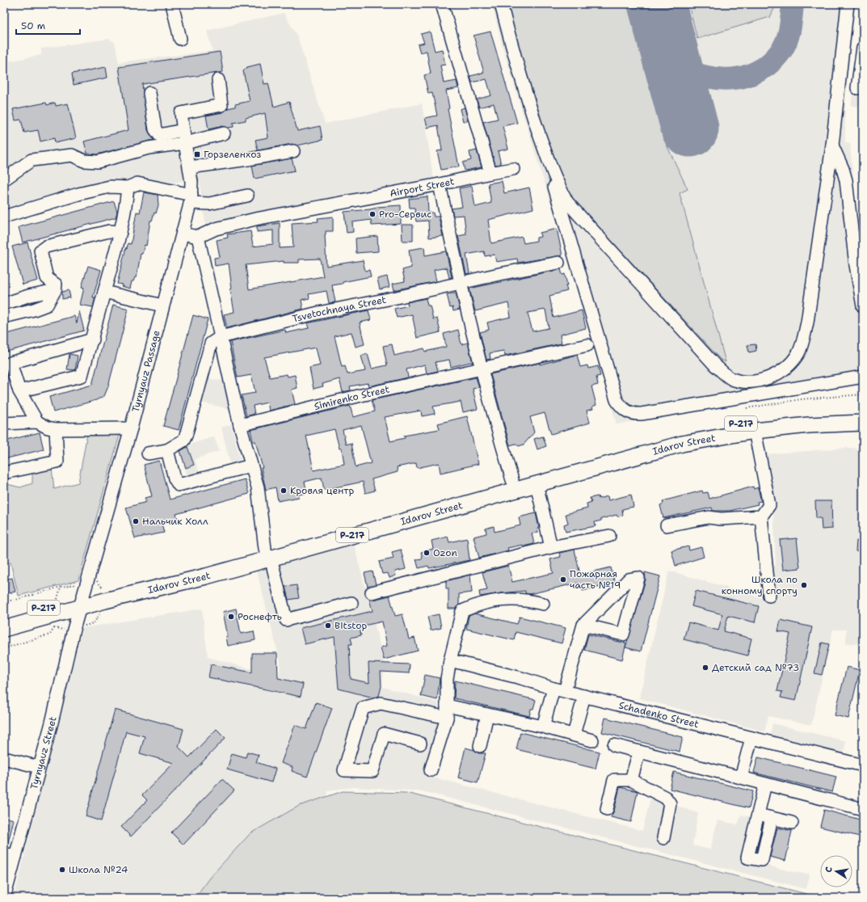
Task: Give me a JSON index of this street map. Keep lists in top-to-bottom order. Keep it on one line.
{"streets":{"main road":["Р-217","Idarov Street"],"street":["Airport Street","Tsvetochnaya Street","Tyrnyauz Passage","Simirenko Street","Schadenko Street","Tyrnyauz Street"]},"crossings":[["Tyrnyauz Passage","Idarov Street"],["Tyrnyauz Passage","Tyrnyauz Street"],["Idarov Street","Tyrnyauz Street"]],"places":{"transit":["Горзеленхоз"],"other":["Pro-Сервис","Кровля центр","Нальчик Холл","Ozon","Пожарная часть №19","Школа по конному спорту","Роснефть","Bitstop","Детский сад №73","Школа №24"]},"scale_bar":"50 m","north":"left"}
